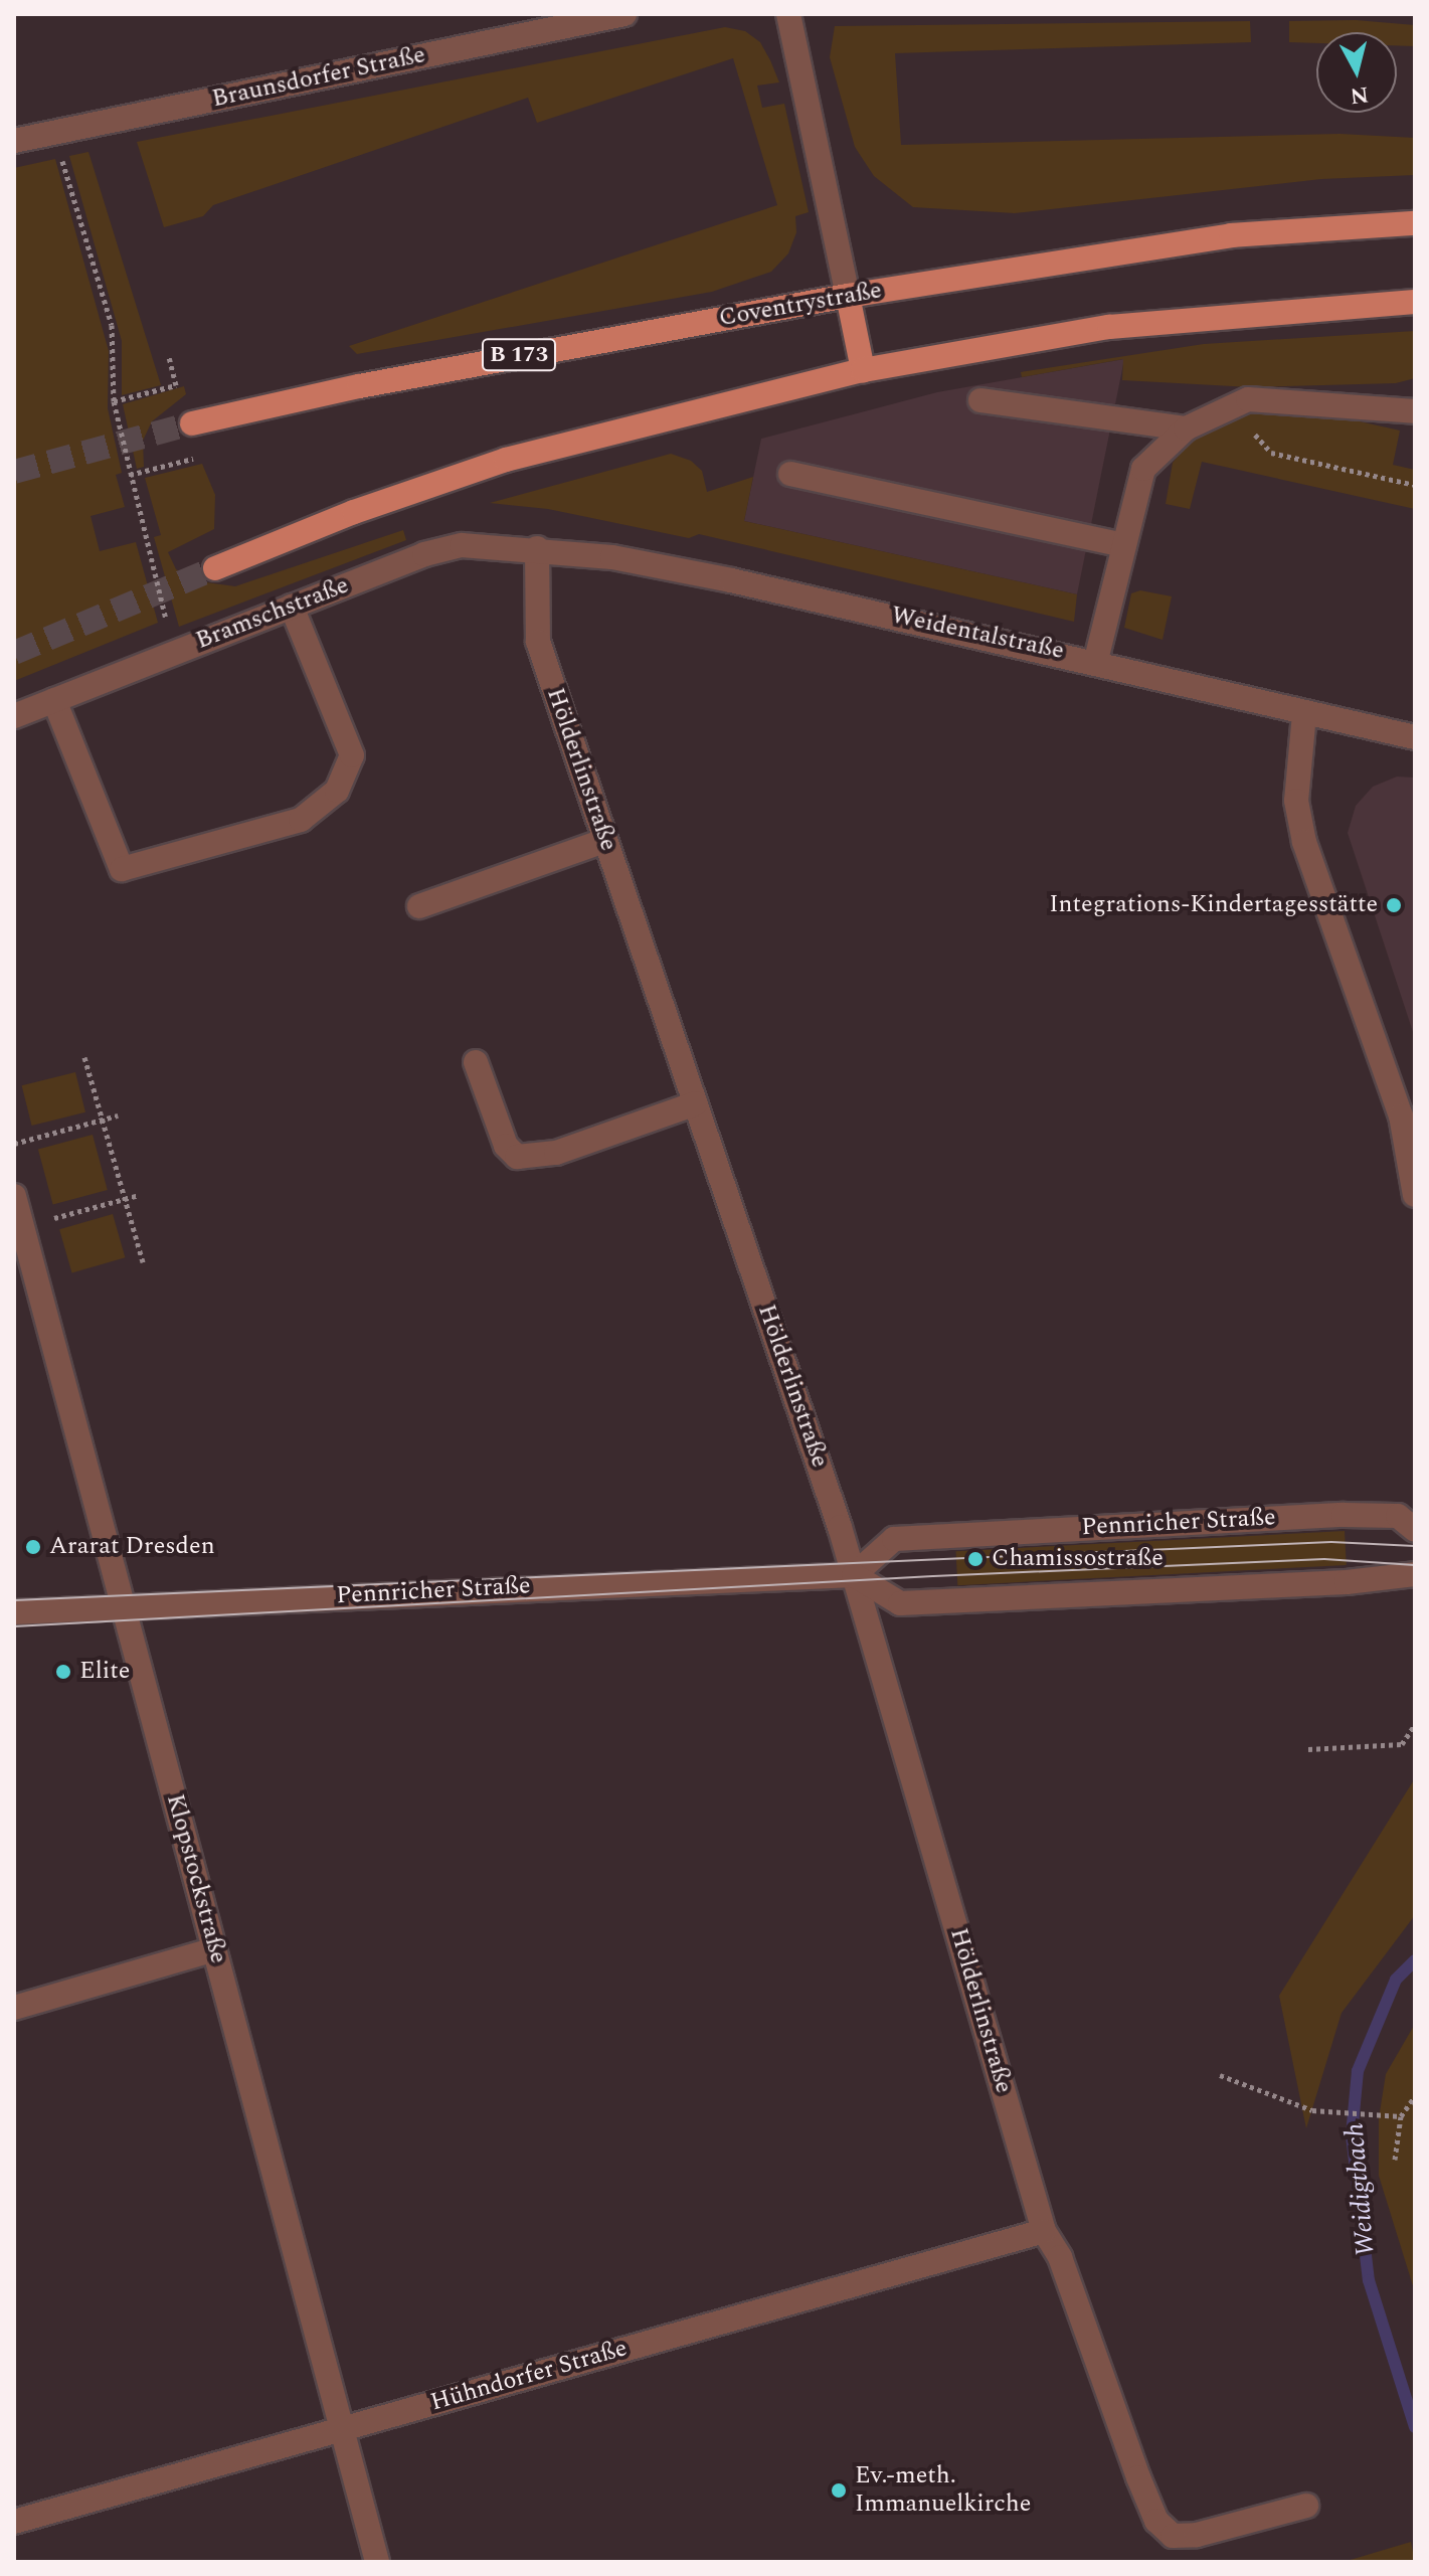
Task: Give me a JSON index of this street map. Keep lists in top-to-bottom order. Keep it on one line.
{"streets":{"main road":["Coventrystraße","B 173"],"street":["Braunsdorfer Straße","Bramschstraße","Weidentalstraße","Hölderlinstraße","Pennricher Straße","Klopstockstraße","Hühndorfer Straße"]},"crossings":[["Bramschstraße","Weidentalstraße"],["Bramschstraße","Hölderlinstraße"],["Weidentalstraße","Hölderlinstraße"],["Hölderlinstraße","Pennricher Straße"],["Hölderlinstraße","Hühndorfer Straße"],["Pennricher Straße","Klopstockstraße"],["Klopstockstraße","Hühndorfer Straße"]],"water":["Weidigtbach"],"places":["Integrations-Kindertagesstätte","Ararat Dresden","Chamissostraße","Elite","Ev.-meth. Immanuelkirche"],"north":"bottom"}
